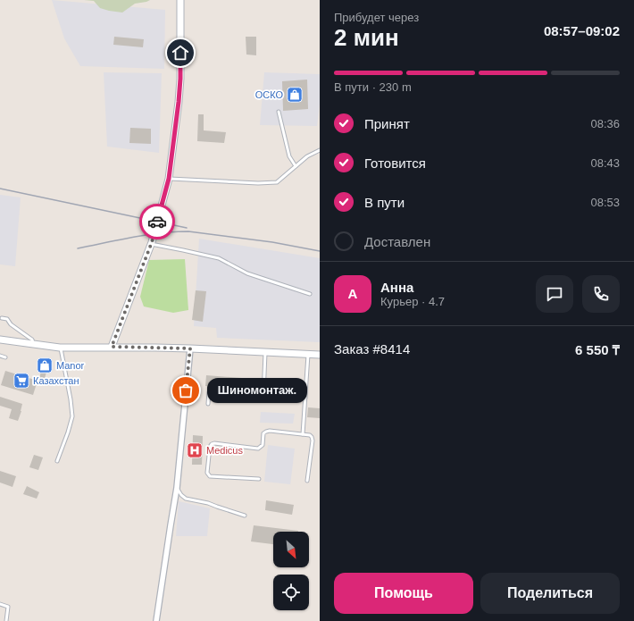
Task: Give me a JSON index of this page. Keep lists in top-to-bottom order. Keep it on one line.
{"places":{"shop":["ОСКО","Manor"],"supermarket":["Казахстан"],"other":["Шиномонтаж."],"hospital":["Medicus"]},"north":"bottom right","page":{"heading":["2 мин","Прибудет через","08:57–09:02"],"panel":["Анна","Курьер · 4.7","Заказ #8414","6 550 ₸"],"bar":"В пути · 230 m","list":[["Принят","08:36"],["Готовится","08:43"],["В пути","08:53"],"Доставлен"],"round":"А","bubble":"Шиномонтаж.","buttons":["Помощь","Поделиться"]}}
